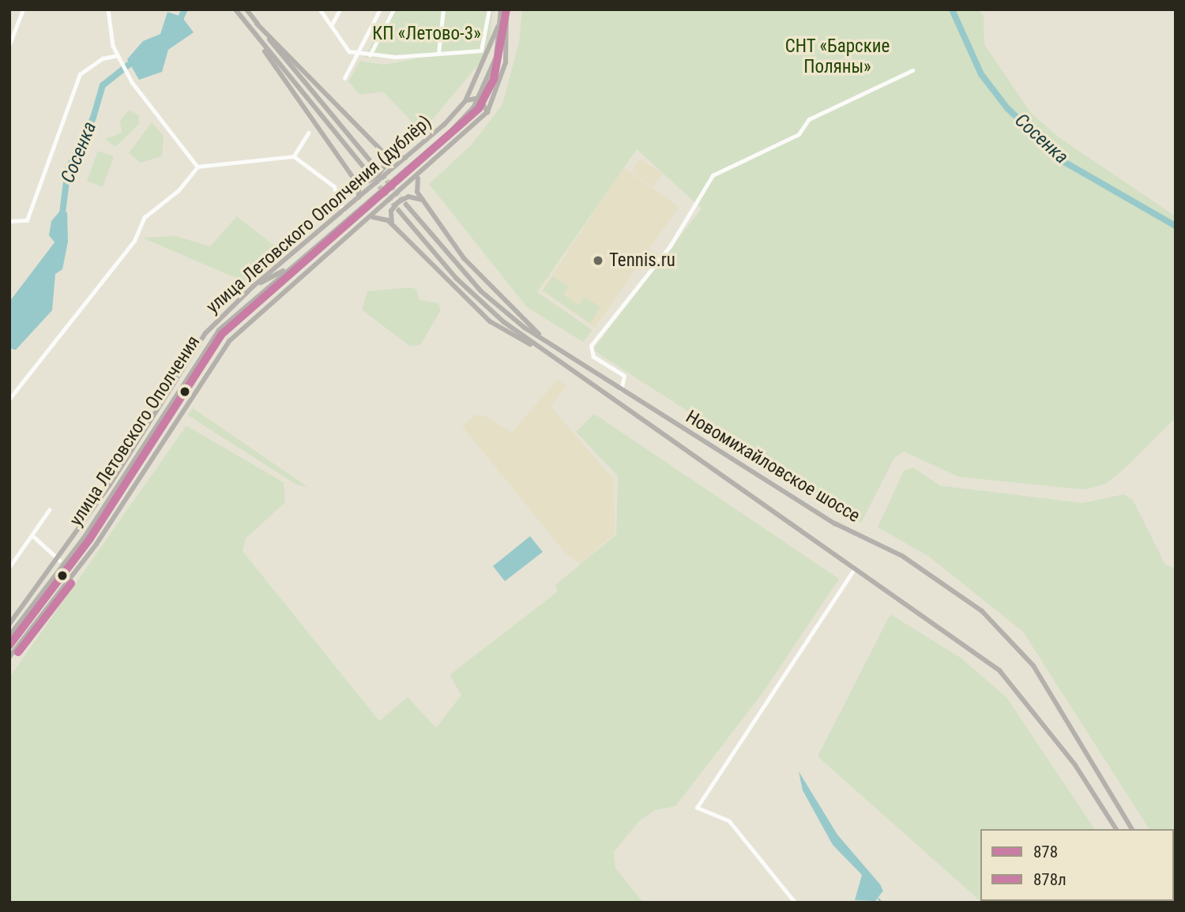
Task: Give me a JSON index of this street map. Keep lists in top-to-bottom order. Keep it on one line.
{"streets":{"main road":["улица Летовского Ополчения (дублёр)","улица Летовского Ополчения","Новомихайловское шоссе"]},"crossings":[["улица Летовского Ополчения (дублёр)","улица Летовского Ополчения"]],"water":["Сосенка"],"parks":["КП «Летово-3»","СНТ «Барские Поляны»"],"places":["Tennis.ru"],"lines":["transit line 878","transit line 878л"],"legend":["878","878л"]}
